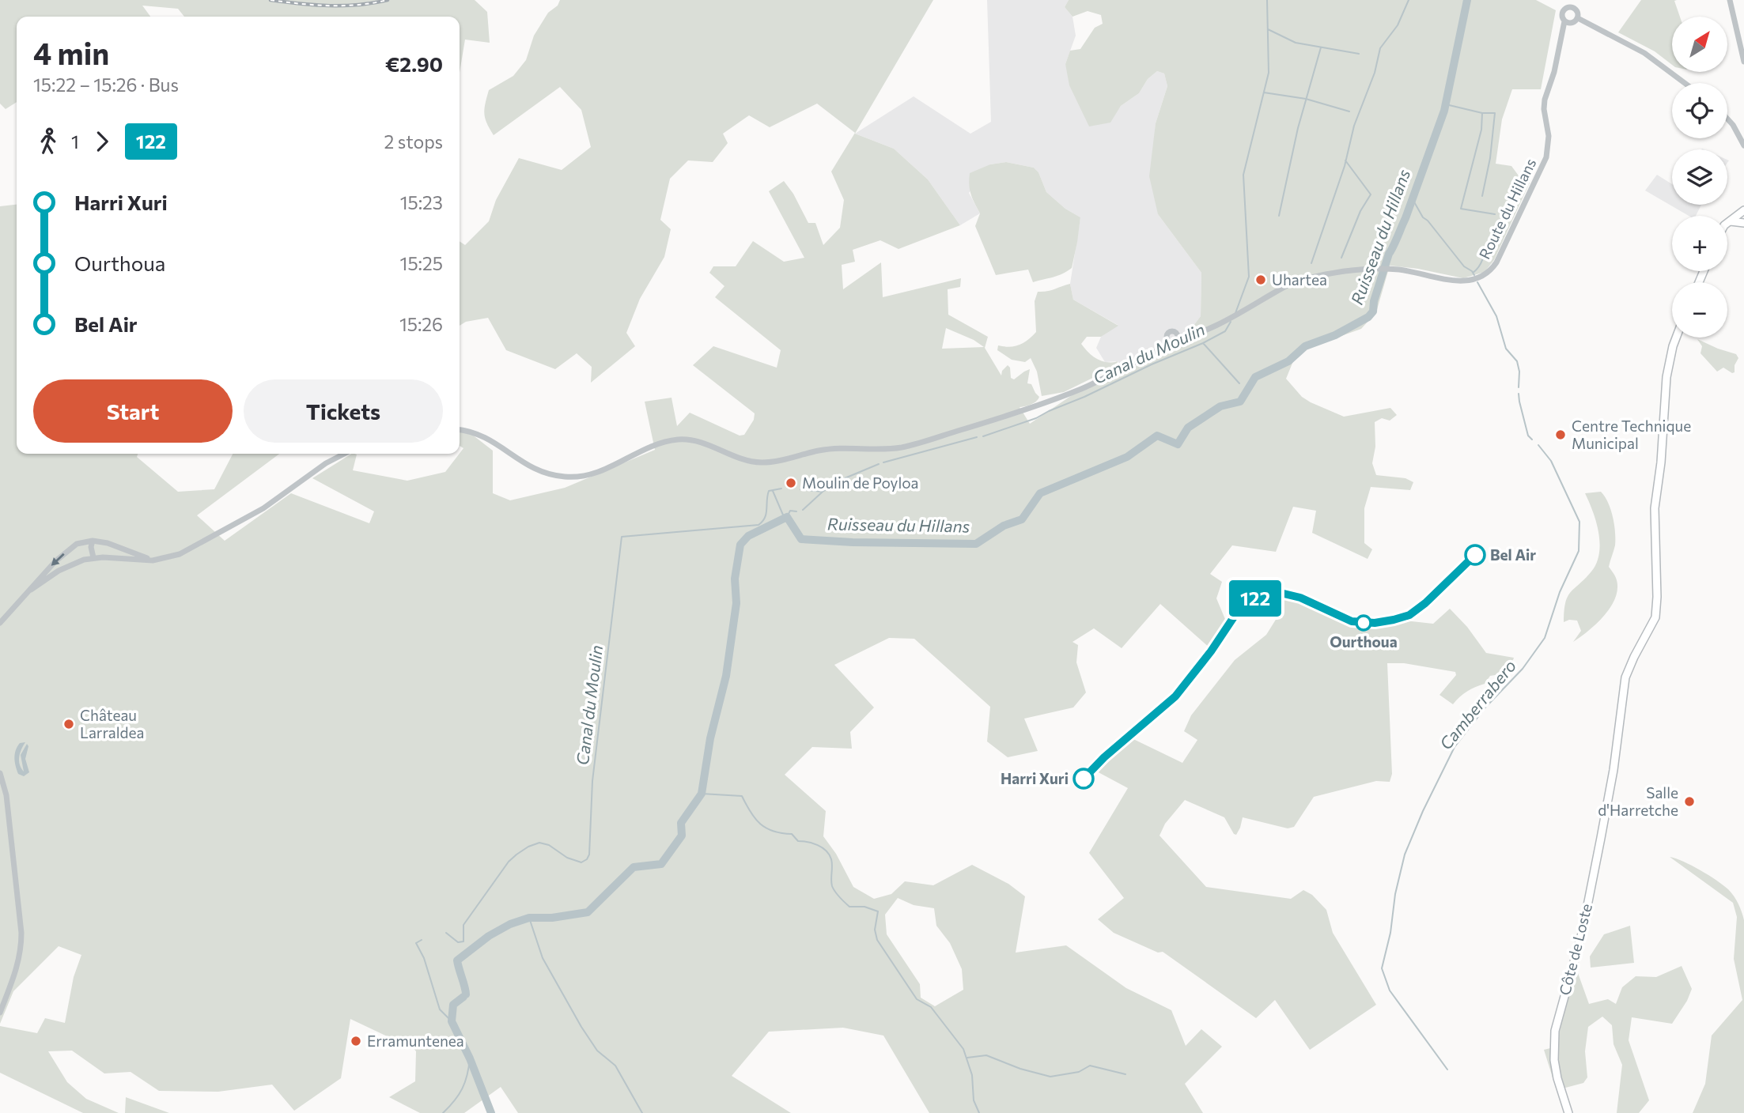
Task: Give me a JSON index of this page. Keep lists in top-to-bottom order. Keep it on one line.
{"streets":{"main road":["Côte de Loste"],"street":["Route du Hillans"]},"water":["Ruisseau du Hillans","Canal du Moulin","Camberrabero"],"places":["Uhartea","Centre Technique Municipal","Moulin de Poyloa","Bel Air","Ourthoua","Château Larraldea","Harri Xuri","Salle d'Harretche","Erramuntenea"],"lines":["bus line 122"],"north":"top right","page":{"on_map":"122","map_buttons":["+","−"],"heading":["4 min","15:22 – 15:26 · Bus","€2.90"],"legs":["1","122","2 stops"],"list":[{"name":"Harri Xuri","value":"15:23"},{"name":"Ourthoua","value":"15:25"},{"name":"Bel Air","value":"15:26"}],"buttons":["Start","Tickets"]}}
